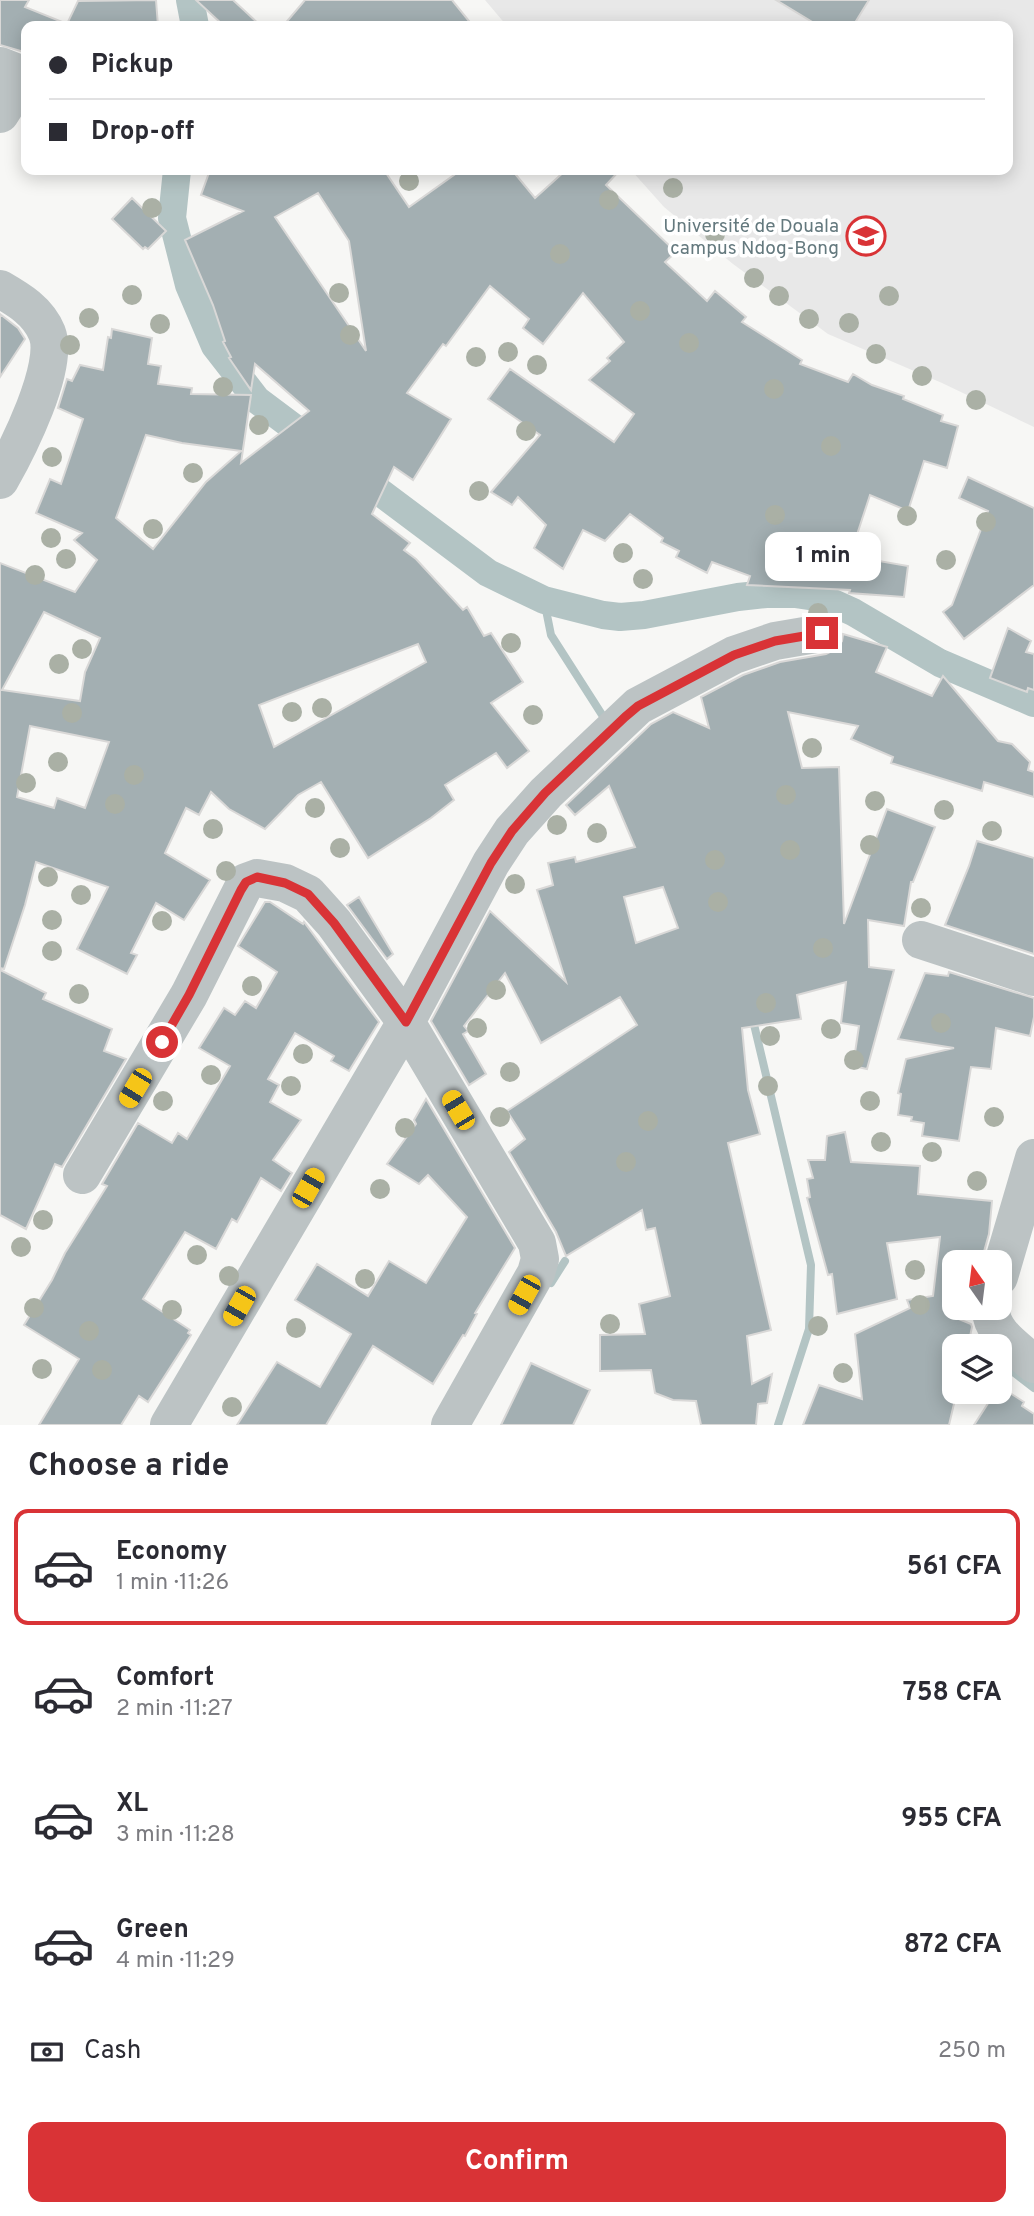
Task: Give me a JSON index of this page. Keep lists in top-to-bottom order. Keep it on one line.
{"places":{"school or university":["Université de Douala campus Ndog-Bong"]},"north":"top","page":{"banner":["Pickup","Drop-off"],"bubble":"1 min","heading":"Choose a ride","list":[{"name":"Economy","note":"1 min · 11:26","value":"561 CFA"},{"name":"Comfort","note":"2 min · 11:27","value":"758 CFA"},{"name":"XL","note":"3 min · 11:28","value":"955 CFA"},{"name":"Green","note":"4 min · 11:29","value":"872 CFA"}],"pay":["Cash","250 m"],"buttons":"Confirm"}}
